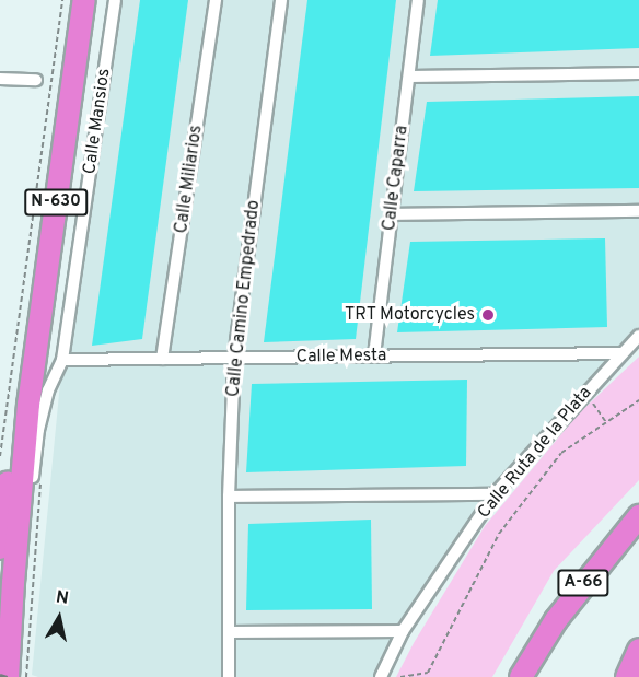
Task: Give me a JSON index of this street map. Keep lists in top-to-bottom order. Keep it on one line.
{"streets":{"highway":["N-630","A-66"],"street":["Calle Mansios","Calle Caparra","Calle Miliarios","Calle Camino Empedrado","Calle Mesta","Calle Ruta de la Plata"]},"crossings":[["Calle Mansios","N-630"],["Calle Mansios","Calle Mesta"],["Calle Caparra","Calle Mesta"],["Calle Miliarios","Calle Mesta"],["Calle Camino Empedrado","Calle Mesta"],["Calle Mesta","Calle Ruta de la Plata"]],"places":["TRT Motorcycles"],"north":"top"}
